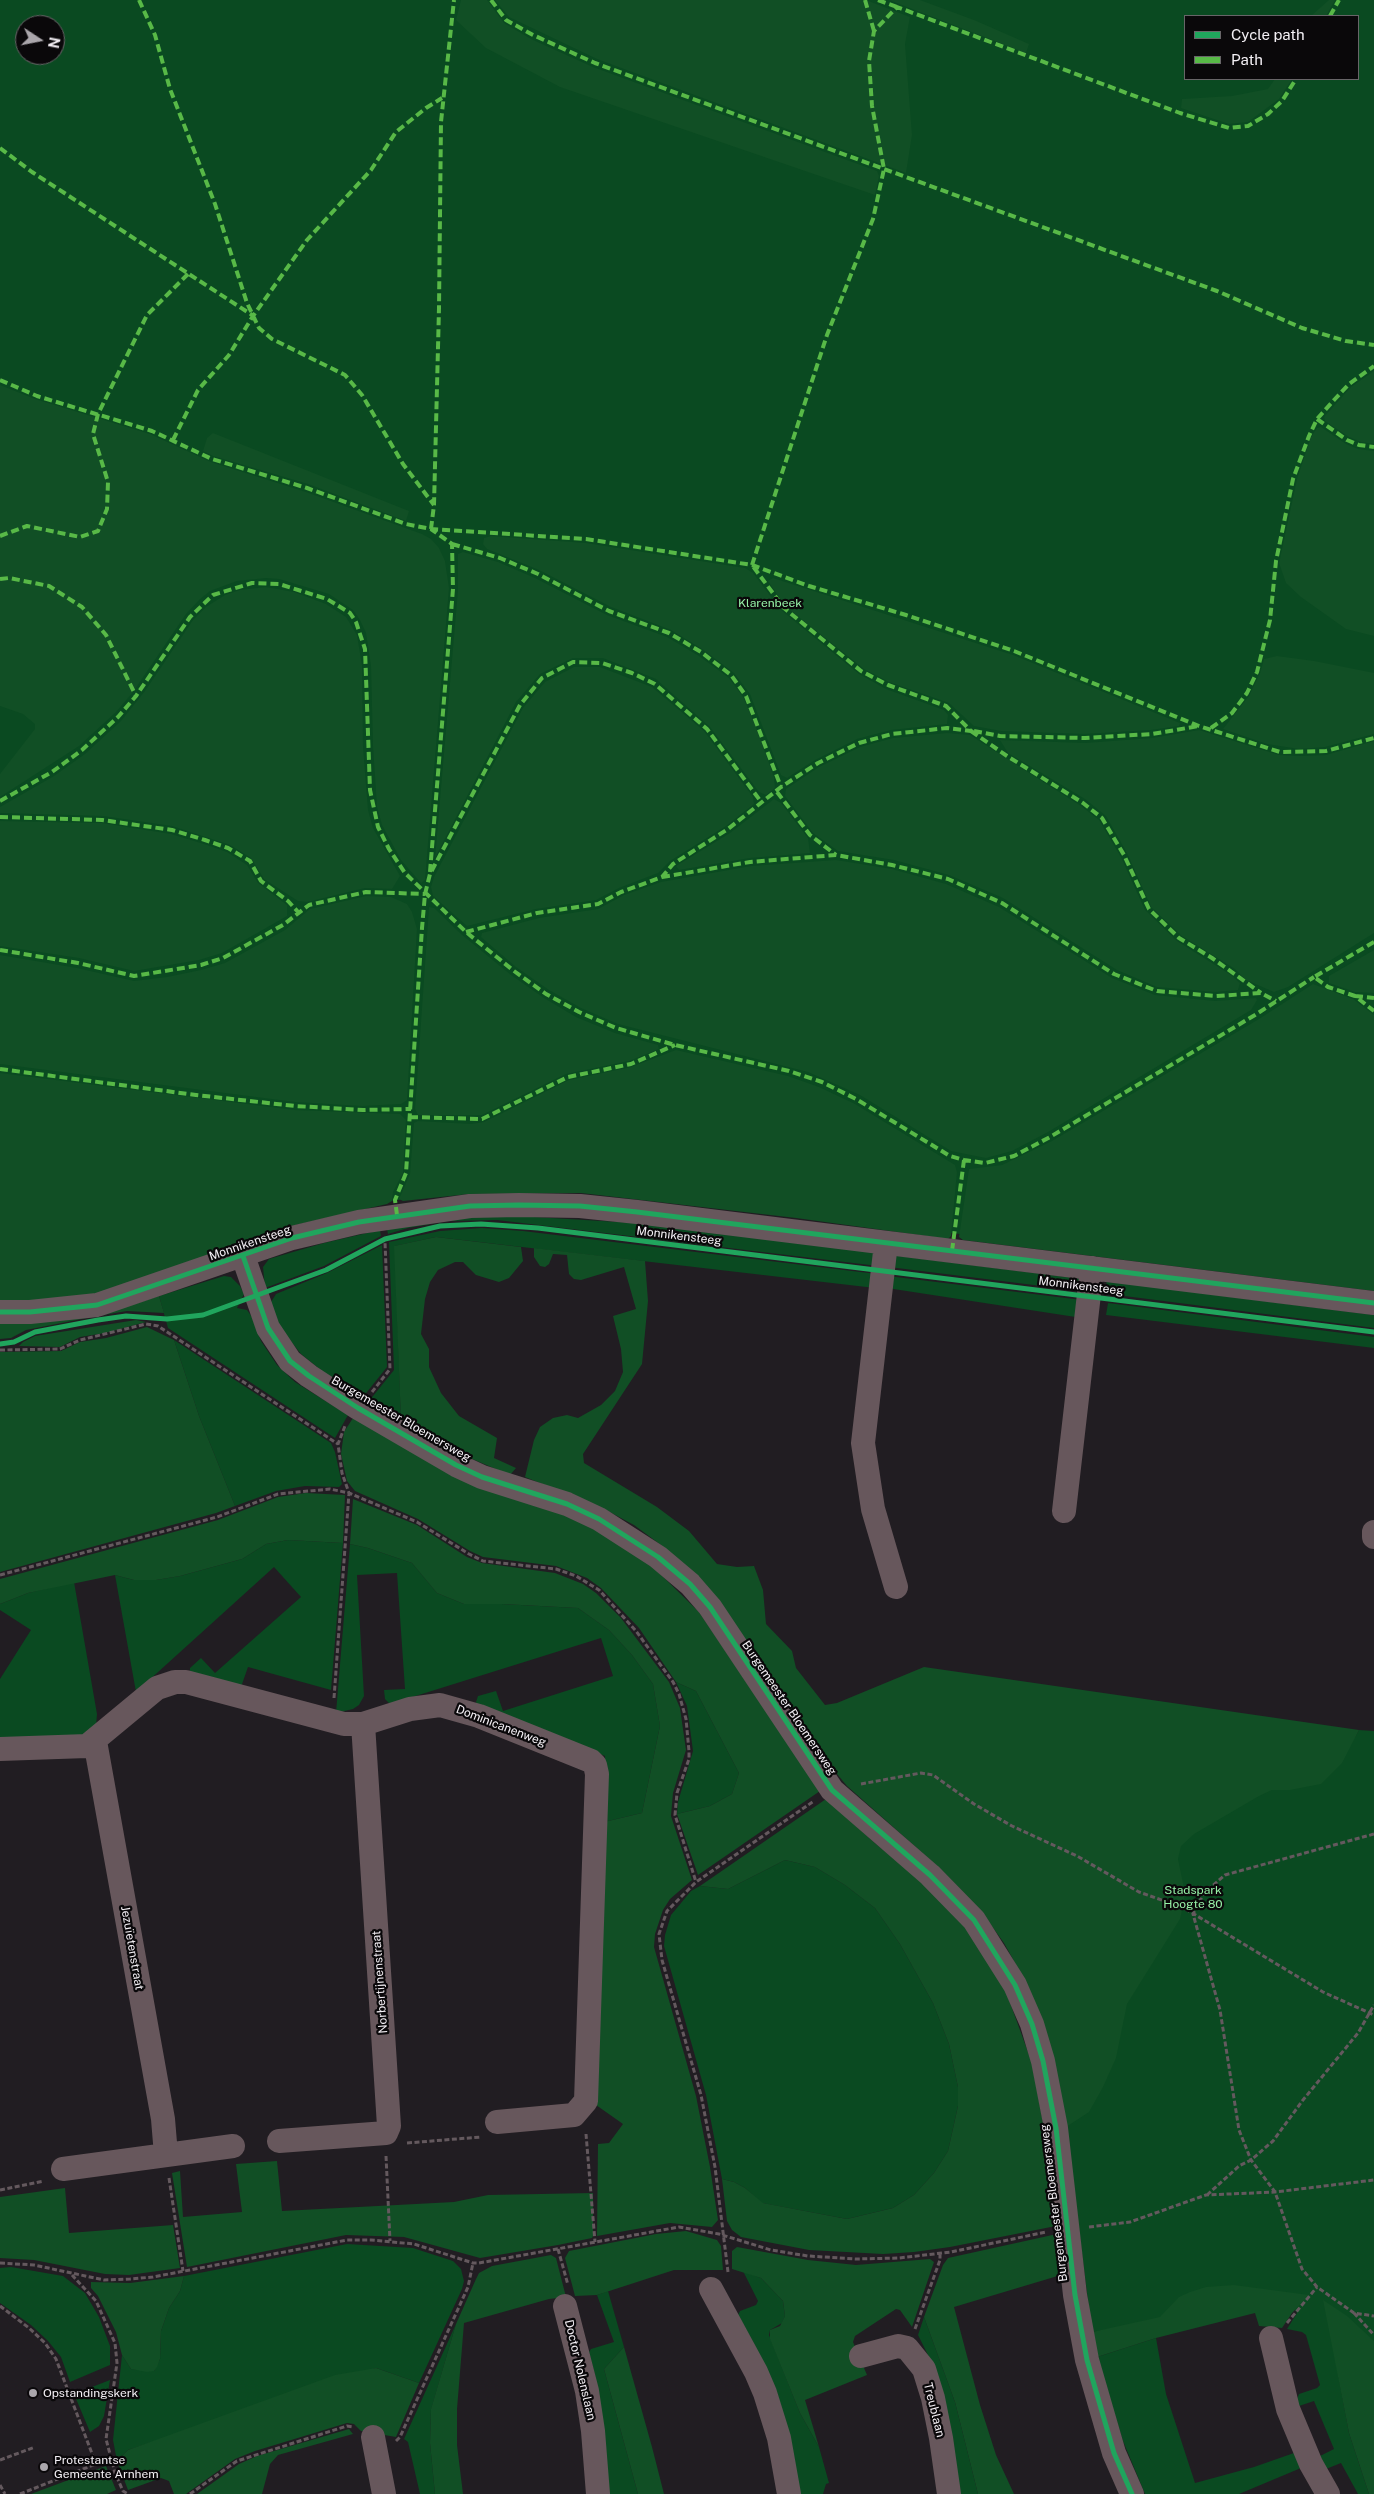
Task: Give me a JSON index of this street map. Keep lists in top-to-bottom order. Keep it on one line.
{"streets":{"street":["Monnikensteeg","Burgemeester Bloemersweg","Dominicanenweg","Jezuïetenstraat","Norbertijnenstraat","Doctor Nolenslaan","Treublaan"]},"crossings":[["Monnikensteeg","Burgemeester Bloemersweg"],["Dominicanenweg","Jezuïetenstraat"],["Dominicanenweg","Norbertijnenstraat"]],"parks":["Klarenbeek","Stadspark Hoogte 80"],"places":["Opstandingskerk","Protestantse Gemeente Arnhem"],"legend":["Cycle path","Path"],"north":"right"}
